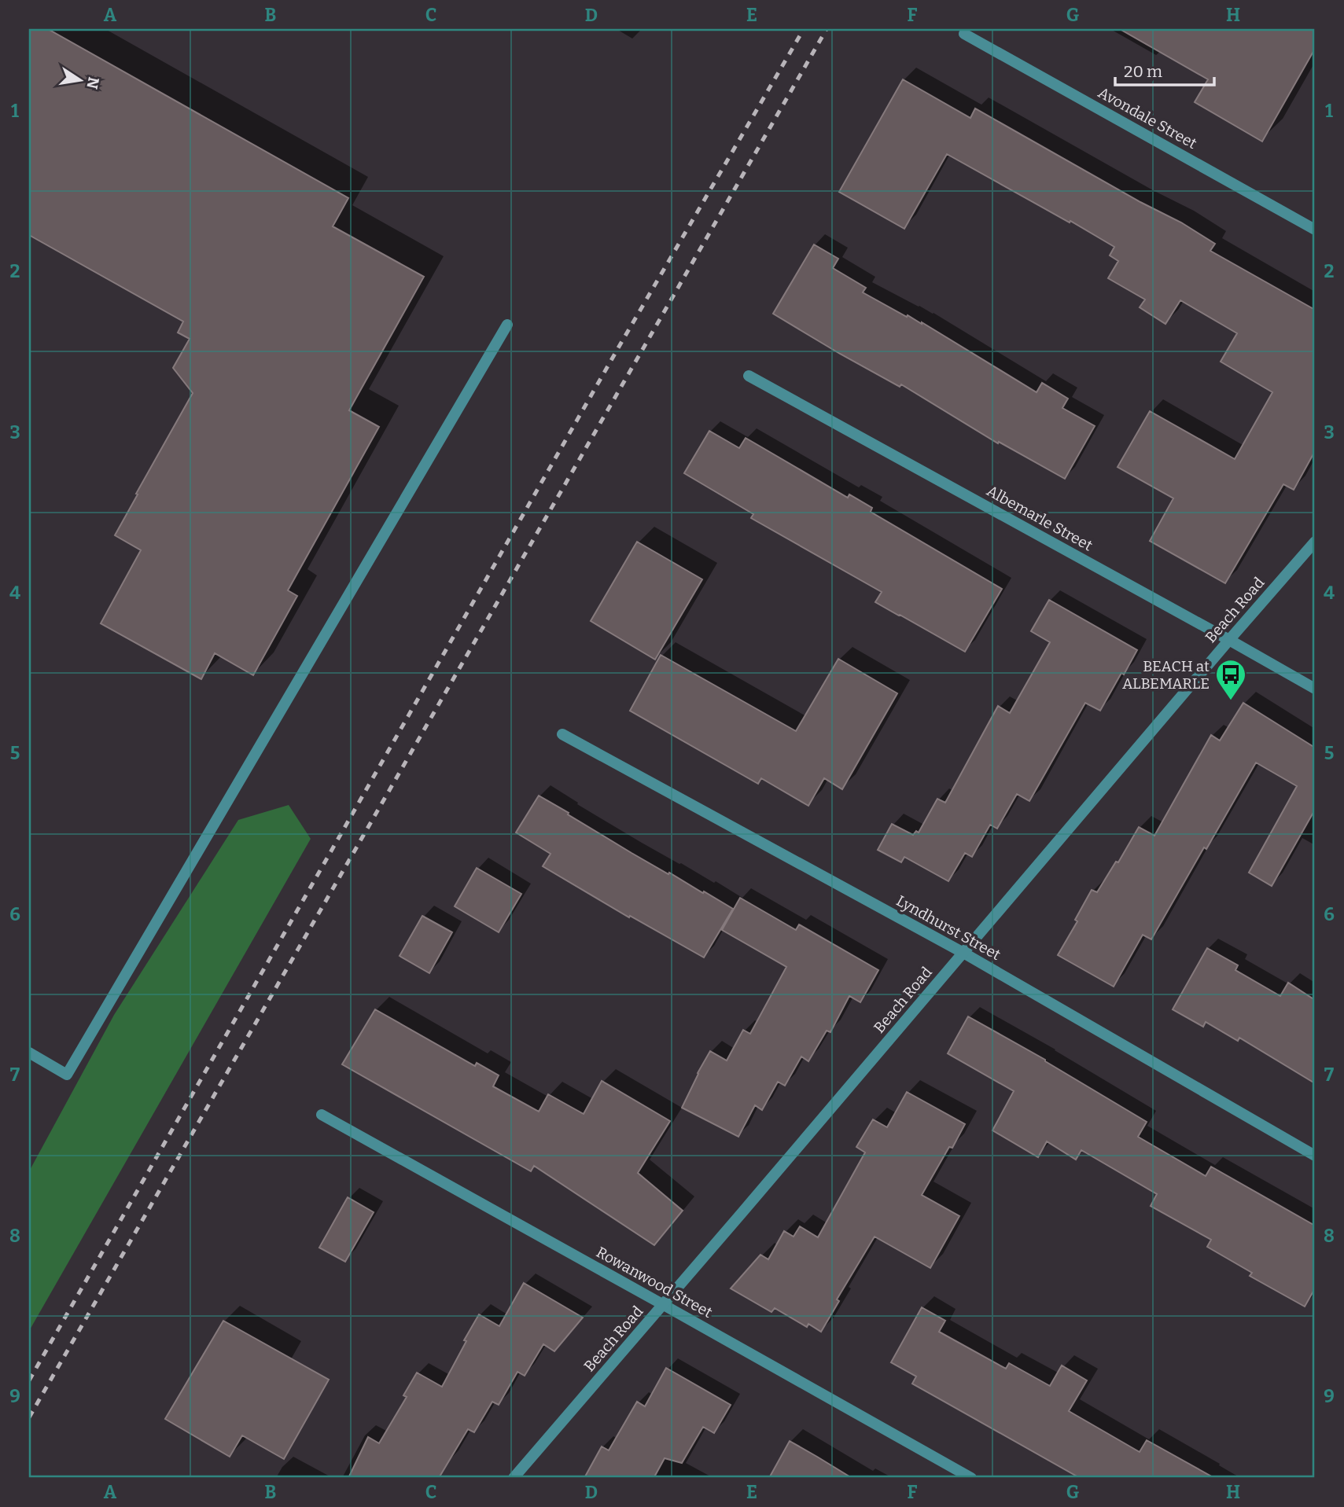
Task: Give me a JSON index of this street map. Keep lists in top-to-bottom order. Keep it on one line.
{"streets":{"street":["Avondale Street","Albemarle Street","Beach Road","Lyndhurst Street","Rowanwood Street"]},"crossings":[["Albemarle Street","Beach Road"],["Beach Road","Lyndhurst Street"],["Beach Road","Rowanwood Street"]],"places":{"bus stop":["BEACH at ALBEMARLE"]},"scale_bar":"20 m","north":"right","grid":{"columns":["A","B","C","D","E","F","G","H"],"rows":["1","2","3","4","5","6","7","8","9"]}}
